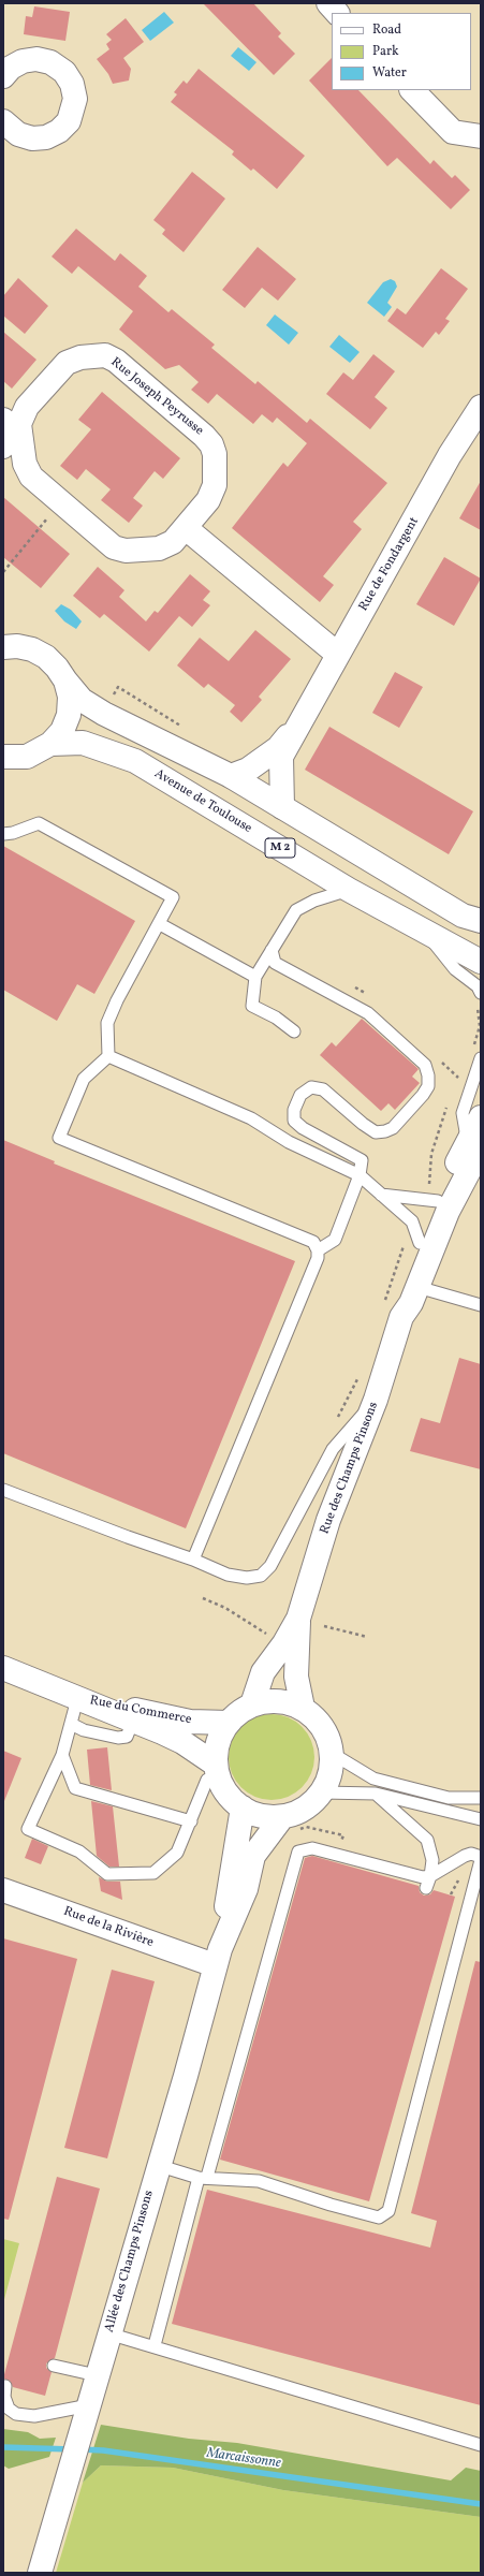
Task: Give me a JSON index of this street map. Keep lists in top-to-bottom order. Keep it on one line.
{"streets":{"street":["Rue Joseph Peyrusse","Rue de Fondargent","Avenue de Toulouse","M 2","Rue des Champs Pinsons","Rue du Commerce","Rue de la Rivière","Allée des Champs Pinsons"]},"crossings":[["Rue des Champs Pinsons","Rue du Commerce"],["Rue des Champs Pinsons","Allée des Champs Pinsons"],["Rue du Commerce","Allée des Champs Pinsons"],["Rue de la Rivière","Allée des Champs Pinsons"]],"water":["Marcaissonne"],"legend":["Road","Park","Water"]}
